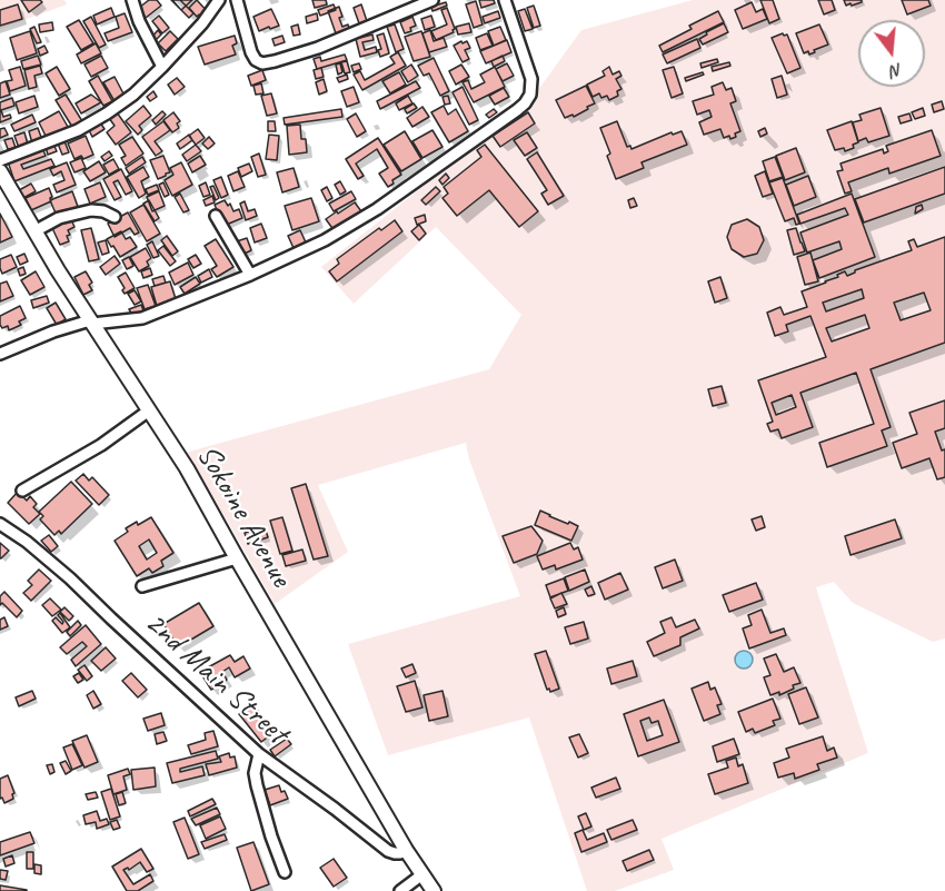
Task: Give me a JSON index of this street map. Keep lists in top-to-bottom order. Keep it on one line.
{"streets":{"street":["Sokoine Avenue","2nd Main Street"]},"crossings":[["Sokoine Avenue","2nd Main Street"]],"north":"bottom"}
